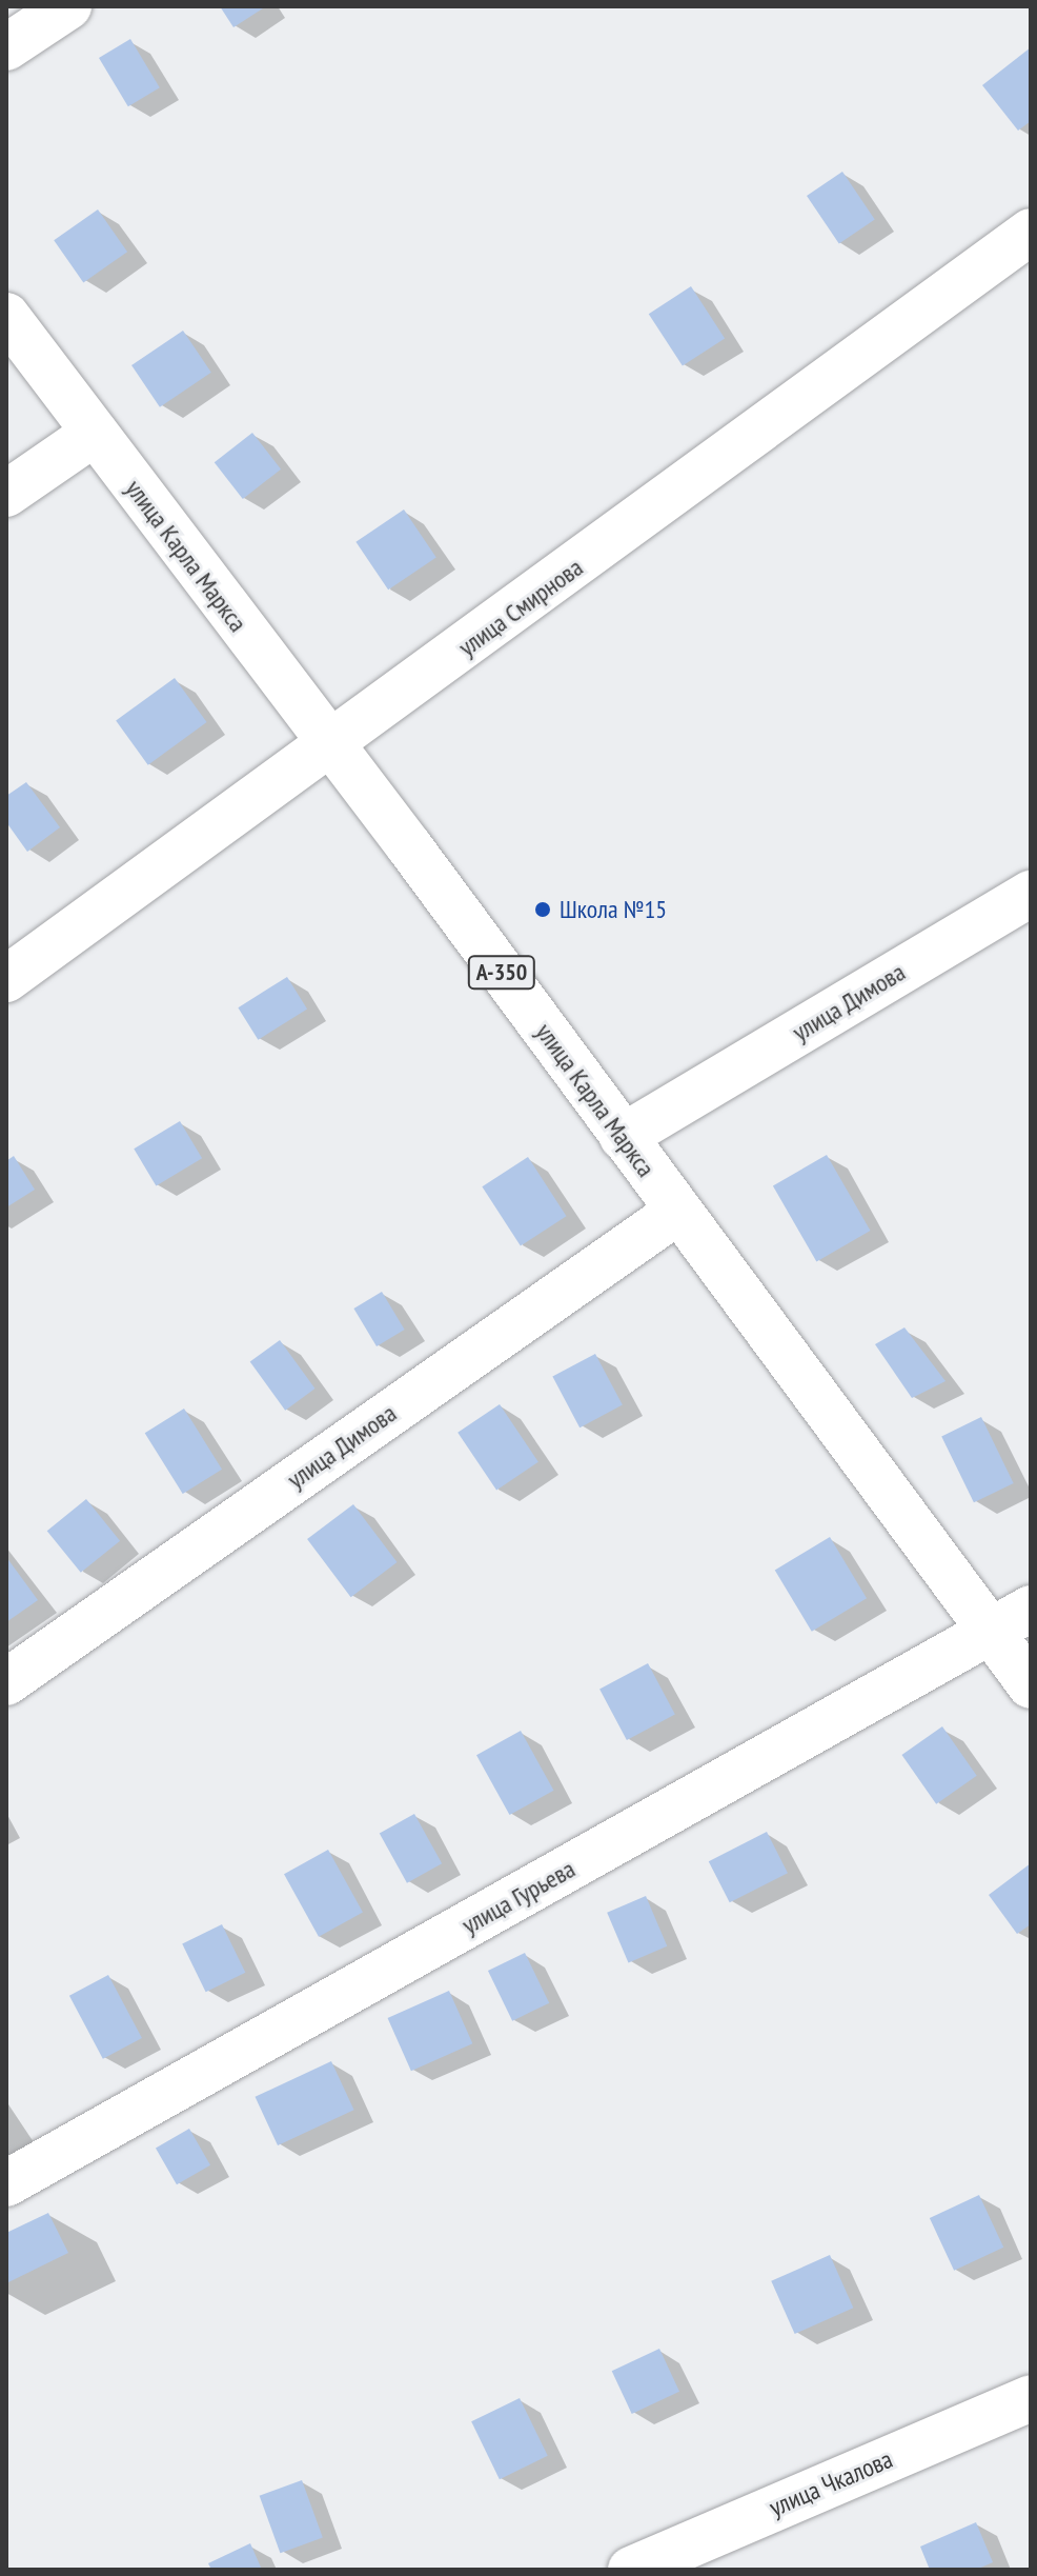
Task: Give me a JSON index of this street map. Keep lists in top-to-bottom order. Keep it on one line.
{"streets":{"main road":["улица Карла Маркса","улица Смирнова","А-350","улица Димова","улица Гурьева","улица Чкалова"]},"crossings":[["улица Карла Маркса","улица Смирнова"],["улица Карла Маркса","улица Димова"],["улица Карла Маркса","улица Гурьева"]],"places":["Школа №15"]}
